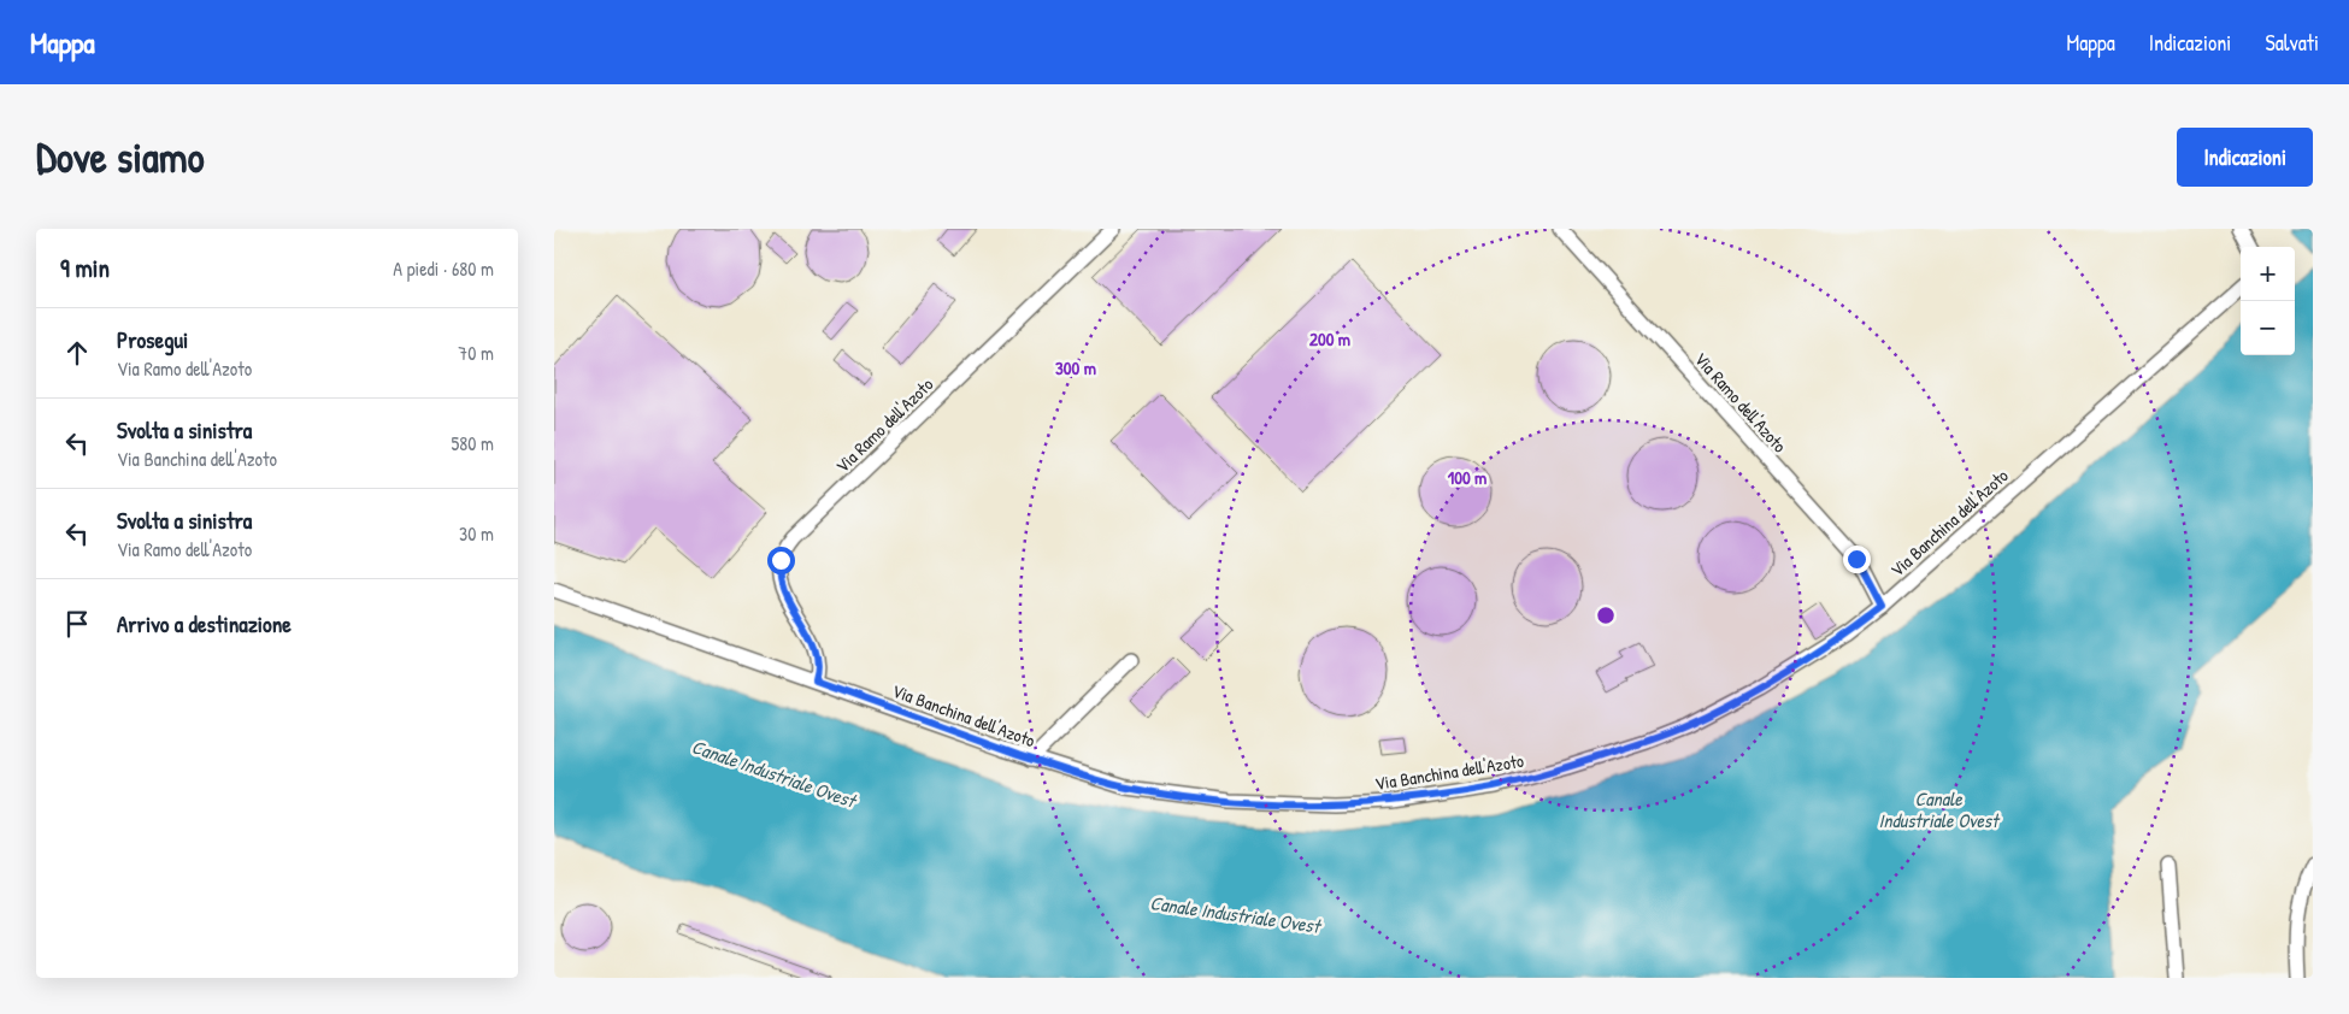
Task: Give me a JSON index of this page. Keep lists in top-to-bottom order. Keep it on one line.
{"streets":{"street":["Via Ramo dell'Azoto","Via Banchina dell'Azoto"]},"crossings":[["Via Ramo dell'Azoto","Via Banchina dell'Azoto"]],"water":["Canale Industriale Ovest"],"page":{"header":"Mappa","nav":["Mappa","Indicazioni","Salvati"],"buttons":"Indicazioni","title":"Dove siamo","heading":["9 min","A piedi · 680 m"],"map_buttons":["+","−"],"list":[["Prosegui","Via Ramo dell'Azoto","70 m"],["Svolta a sinistra","Via Banchina dell'Azoto","580 m"],["Svolta a sinistra","Via Ramo dell'Azoto","30 m"],"Arrivo a destinazione"]},"rings":["200 m","300 m","100 m"]}
